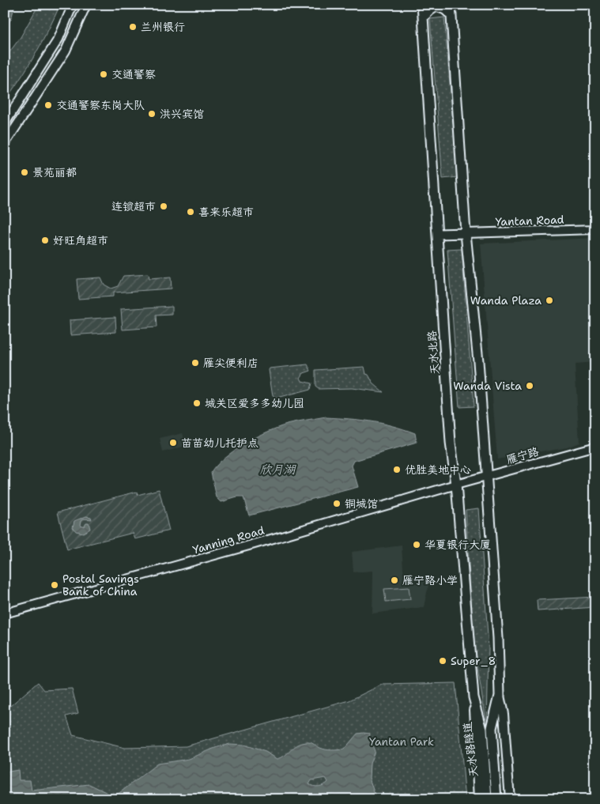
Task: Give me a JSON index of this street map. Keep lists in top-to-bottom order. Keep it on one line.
{"streets":{"main road":["Yantan Road","天水北路","雁宁路","Yanning Road","天水路隧道"]},"crossings":[["天水北路","雁宁路"],["天水北路","Yanning Road"],["天水北路","天水路隧道"],["雁宁路","Yanning Road"]],"water":["欣月湖"],"parks":["Yantan Park"],"places":["兰州银行","交通警察","交通警察东岗大队","洪兴宾馆","景苑丽都","连锁超市","喜来乐超市","好旺角超市","Wanda Plaza","雁尖便利店","Wanda Vista","城关区爱多多幼儿园","苗苗幼儿托护点","优胜美地中心","铜城馆","华夏银行大厦","雁宁路小学","Postal Savings Bank of China","Super_8"]}
